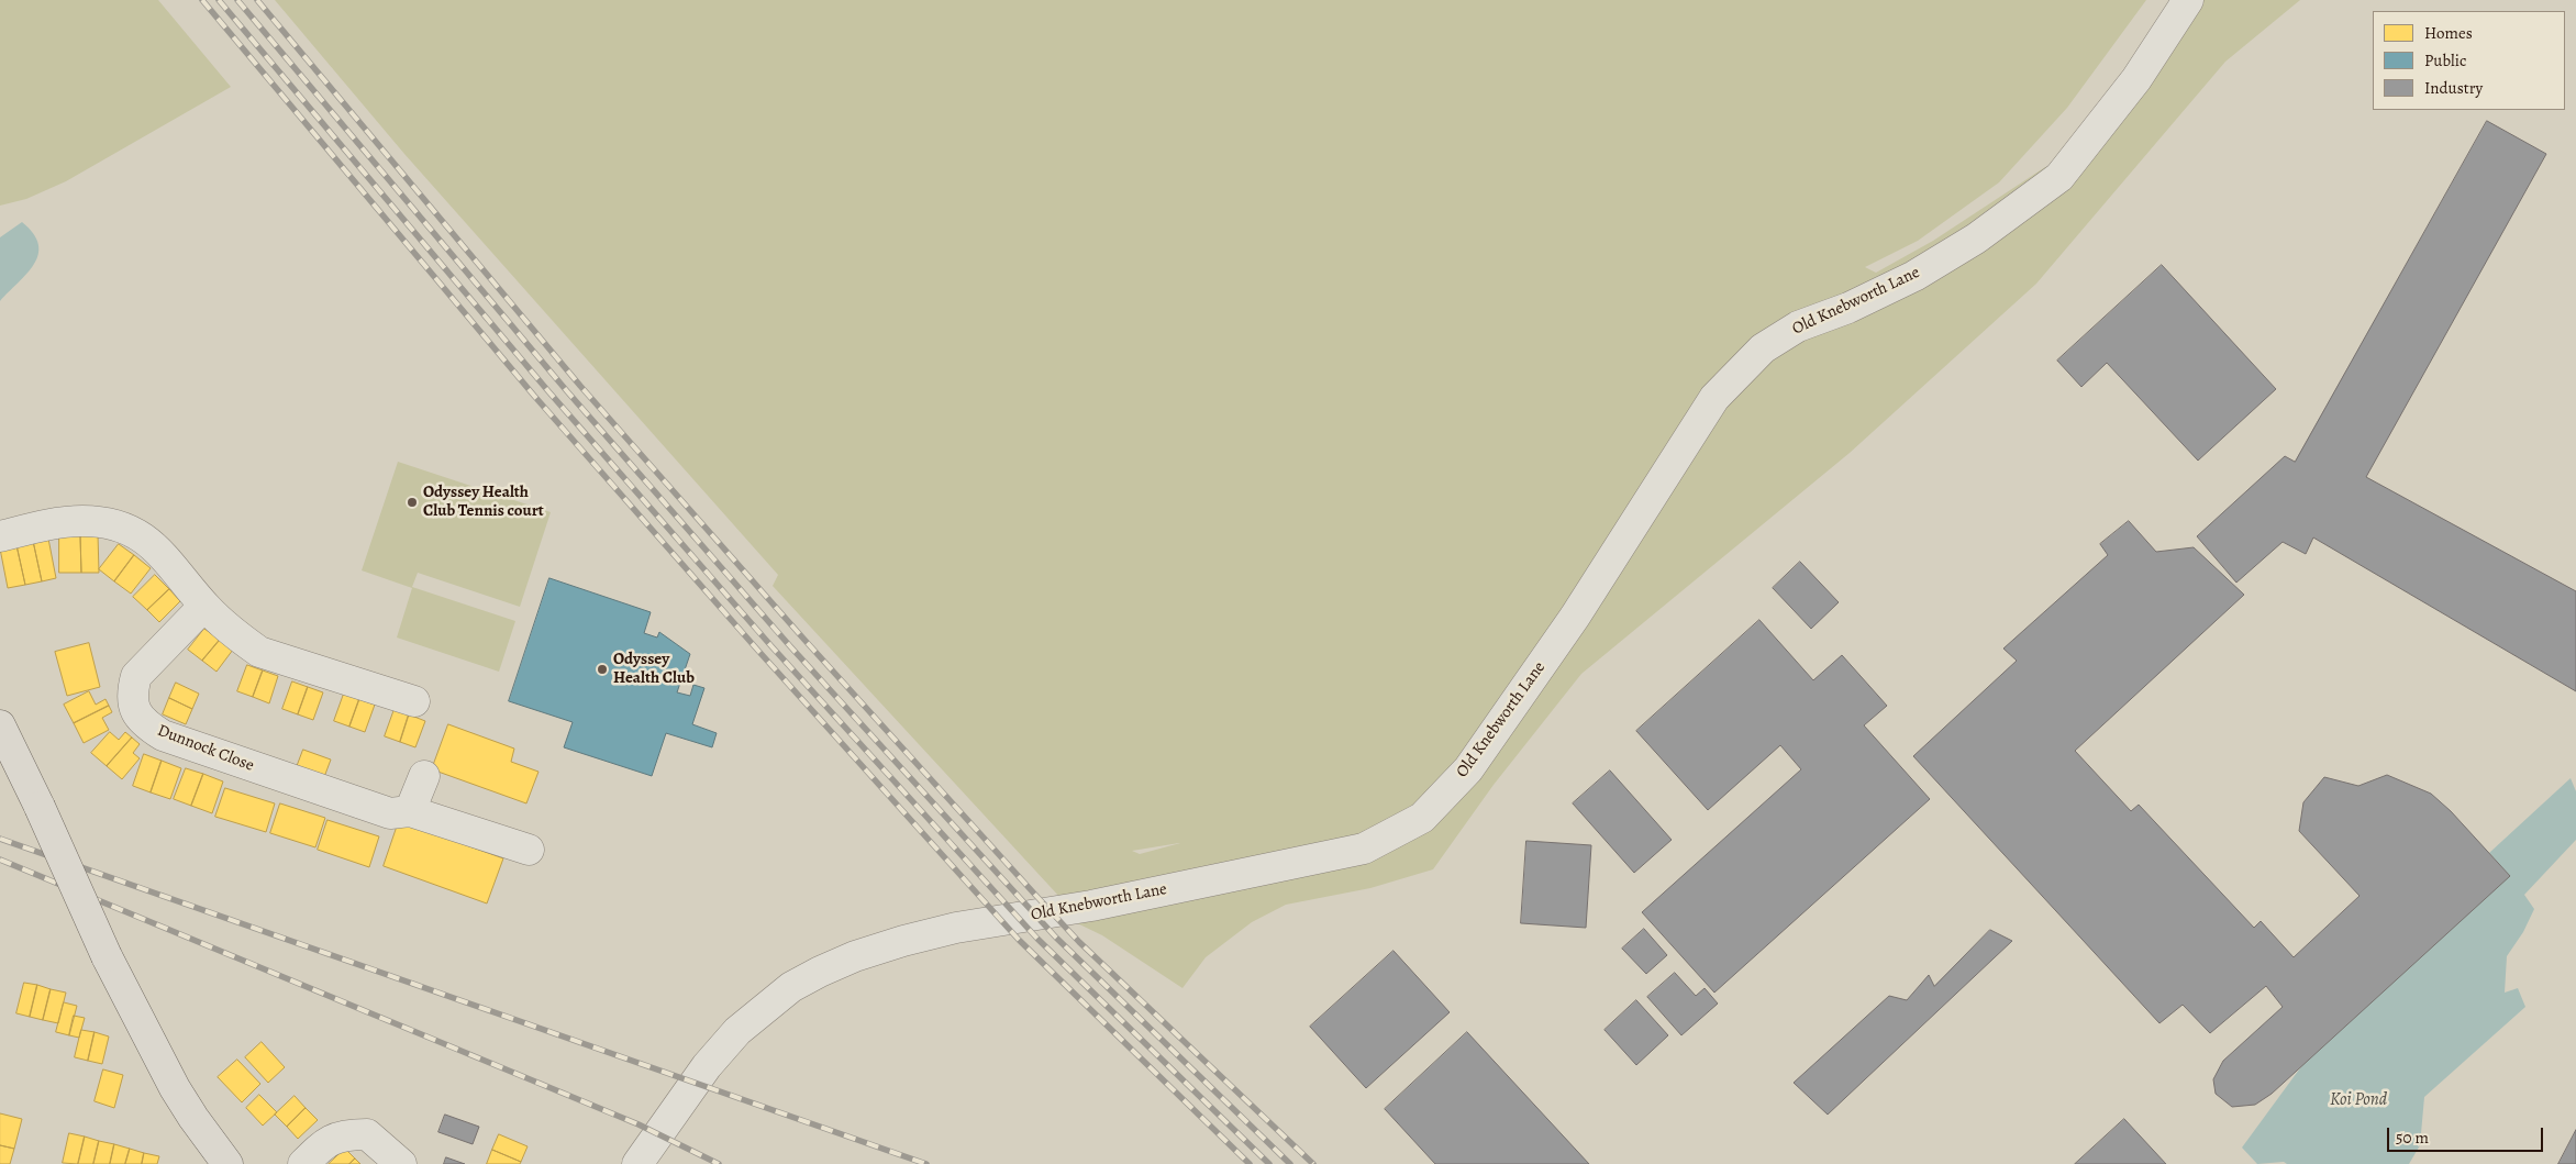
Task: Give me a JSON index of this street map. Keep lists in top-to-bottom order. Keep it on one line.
{"streets":{"street":["Old Knebworth Lane","Dunnock Close"]},"water":["Koi Pond"],"places":["Odyssey Health Club Tennis court","Odyssey Health Club"],"legend":["Homes","Public","Industry"],"scale_bar":"50 m"}
